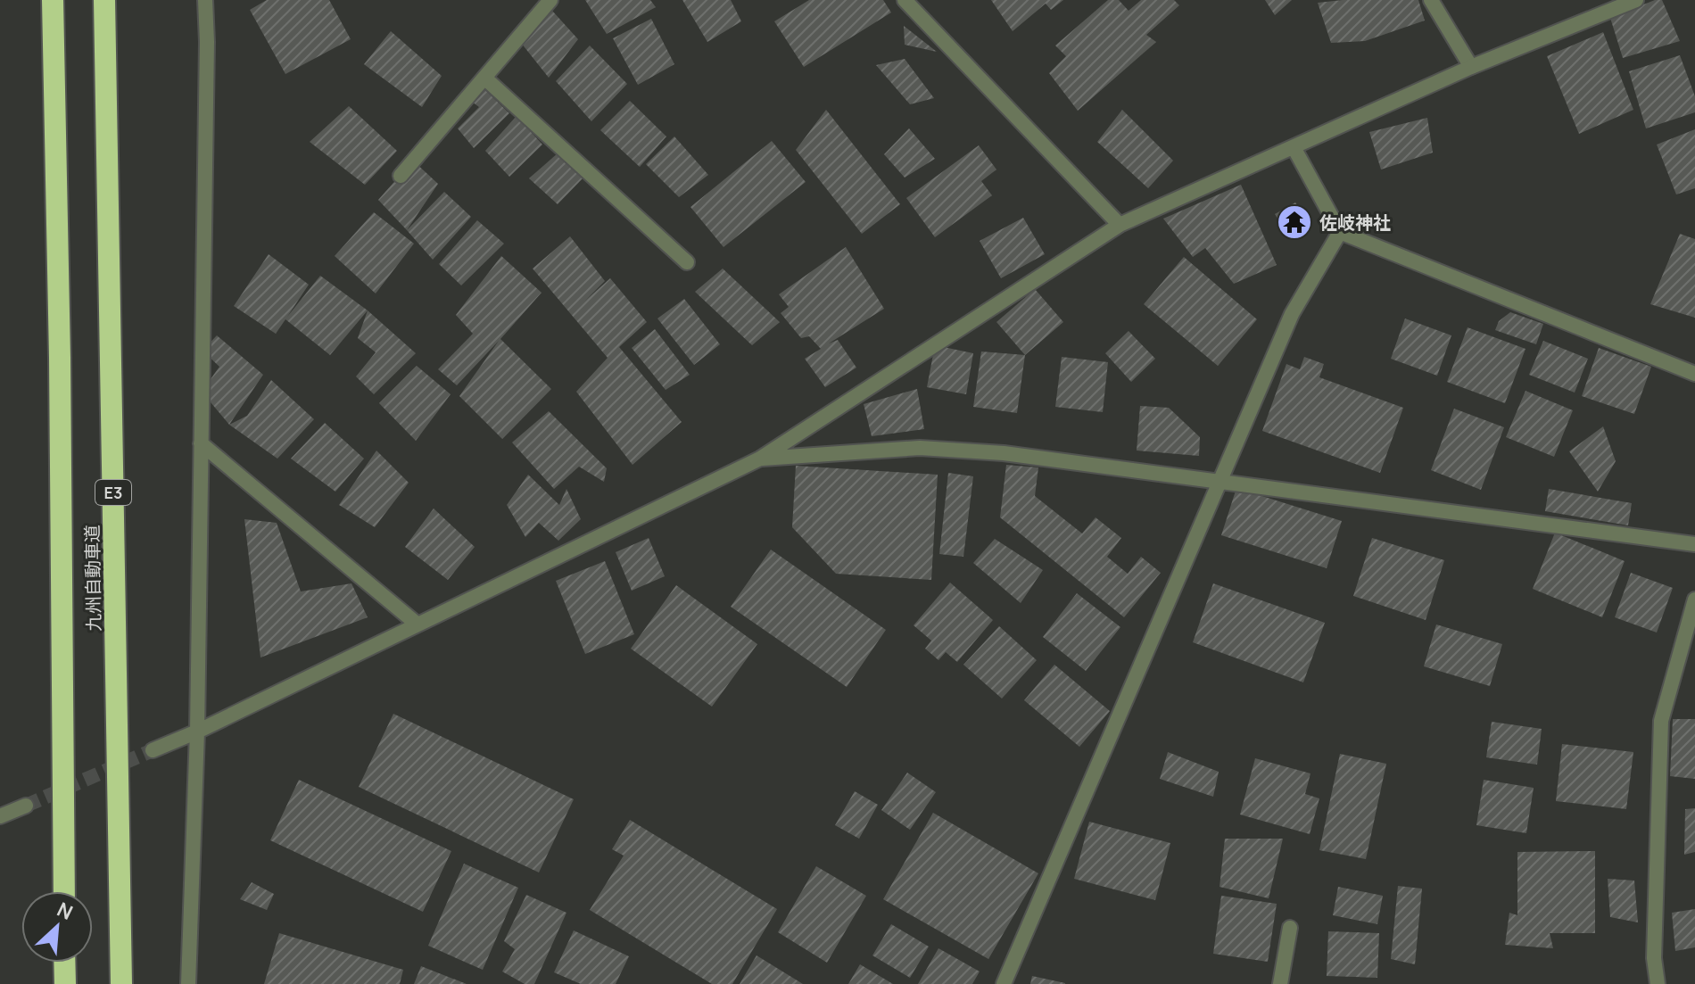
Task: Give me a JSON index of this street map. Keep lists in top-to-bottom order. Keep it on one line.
{"streets":{"highway":["E3","九州自動車道"]},"places":{"temple":["佐岐神社"]},"north":"top right"}
